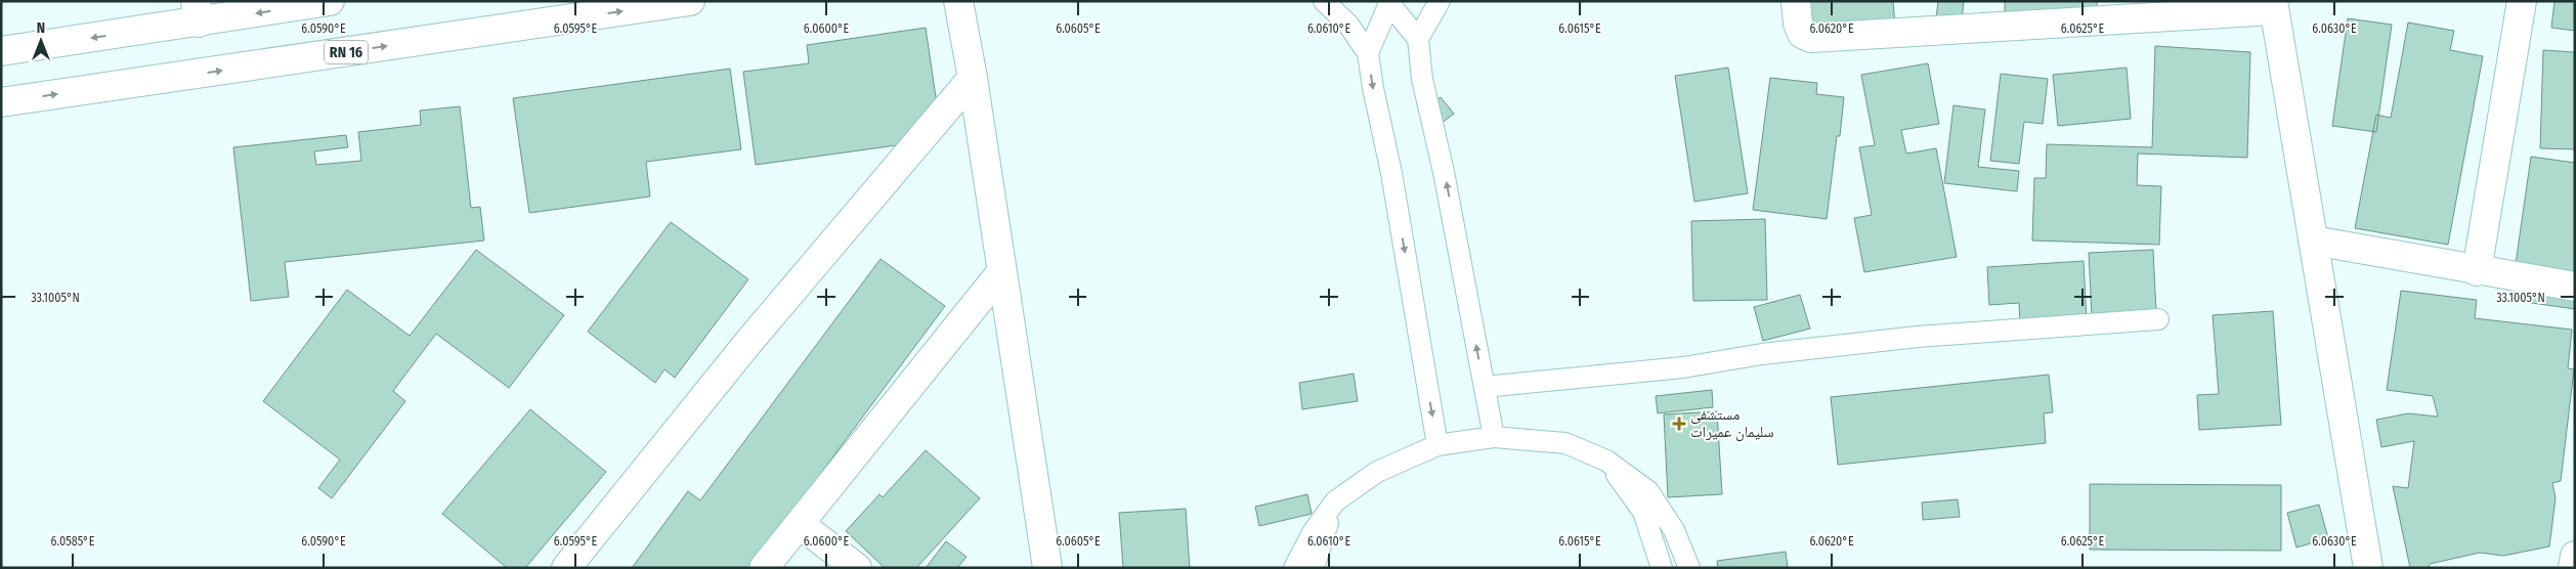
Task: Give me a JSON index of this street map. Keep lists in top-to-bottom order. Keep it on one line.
{"streets":{"street":["RN 16"]},"places":{"health":["مستشفى سليمان عميرات"]},"north":"top","coordinates":["6.0590°E","6.0595°E","6.0600°E","6.0605°E","6.0610°E","6.0615°E","6.0620°E","6.0625°E","6.0630°E","33.1005°N","6.0585°E"]}
